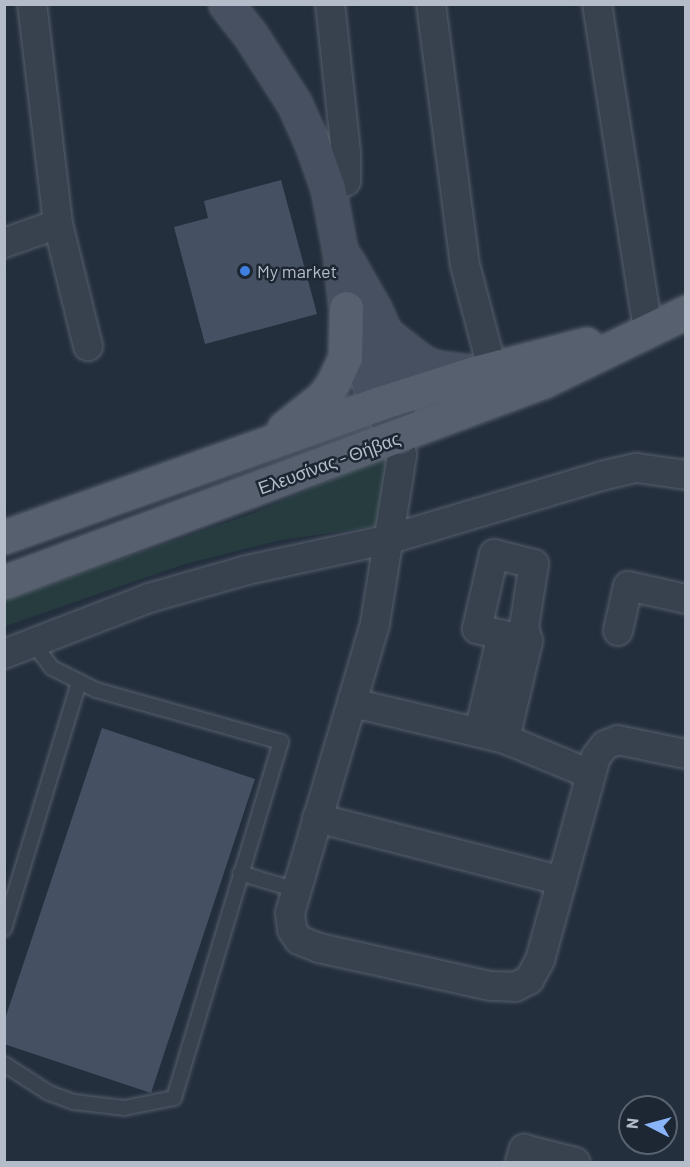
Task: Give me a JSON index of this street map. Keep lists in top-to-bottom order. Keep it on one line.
{"streets":{"main road":["Ελευσίνας - Θήβας"]},"places":["My market"],"north":"left"}
